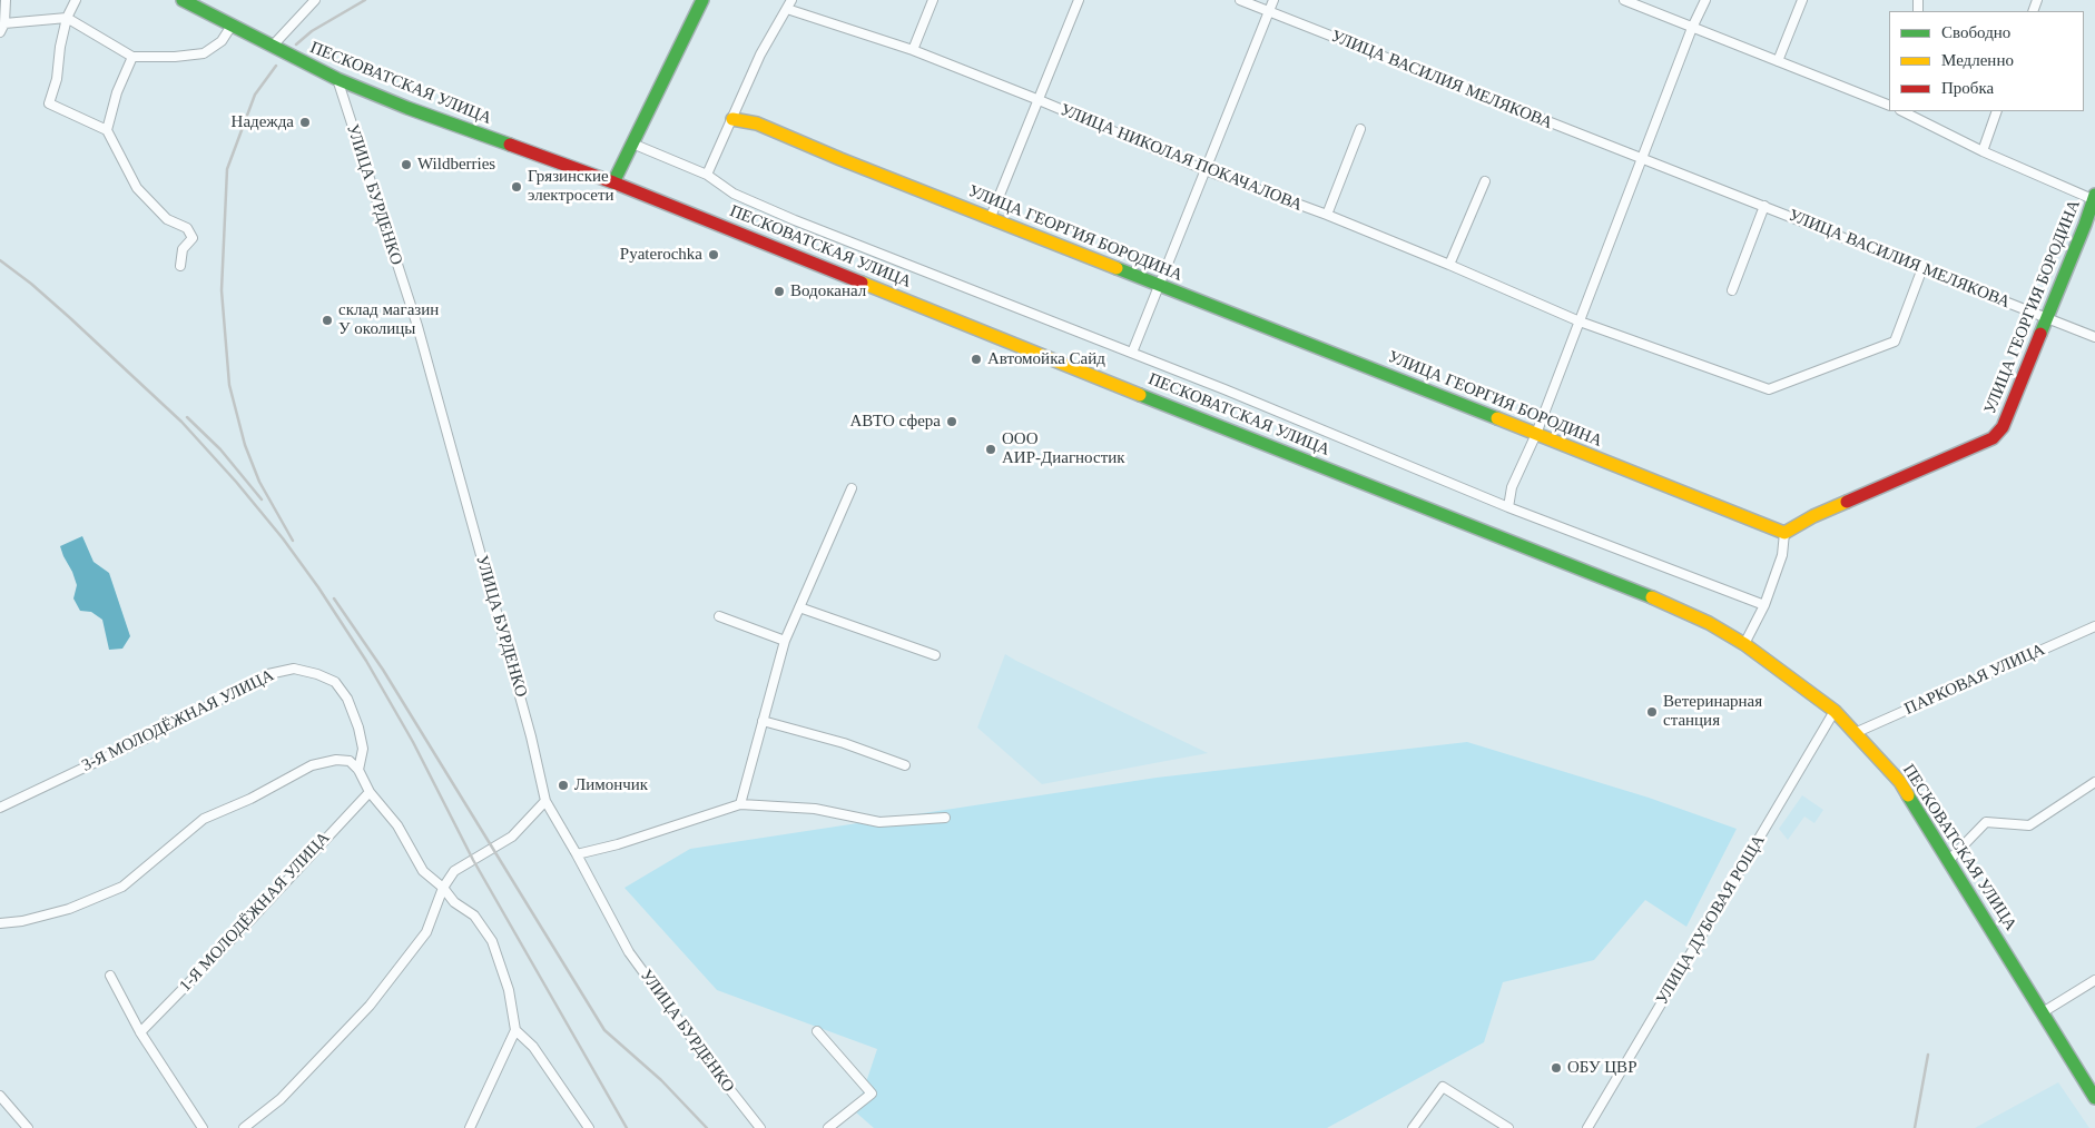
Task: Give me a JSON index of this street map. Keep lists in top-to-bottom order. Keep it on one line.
{"streets":{"main road":["ПЕСКОВАТСКАЯ УЛИЦА","УЛИЦА ГЕОРГИЯ БОРОДИНА"],"street":["УЛИЦА ВАСИЛИЯ МЕЛЯКОВА","УЛИЦА НИКОЛАЯ ПОКАЧАЛОВА","УЛИЦА БУРДЕНКО","ПАРКОВАЯ УЛИЦА","3-Я МОЛОДЁЖНАЯ УЛИЦА","1-Я МОЛОДЁЖНАЯ УЛИЦА","УЛИЦА ДУБОВАЯ РОЩА"]},"crossings":[["УЛИЦА ВАСИЛИЯ МЕЛЯКОВА","УЛИЦА НИКОЛАЯ ПОКАЧАЛОВА"],["УЛИЦА ВАСИЛИЯ МЕЛЯКОВА","УЛИЦА ГЕОРГИЯ БОРОДИНА"],["ПЕСКОВАТСКАЯ УЛИЦА","УЛИЦА БУРДЕНКО"],["ПЕСКОВАТСКАЯ УЛИЦА","ПАРКОВАЯ УЛИЦА"],["ПЕСКОВАТСКАЯ УЛИЦА","УЛИЦА ДУБОВАЯ РОЩА"]],"places":["Надежда","Wildberries","Грязинские электросети","Pyaterochka","Водоканал","склад магазин У околицы","Автомойка Сайд","АВТО сфера","ООО АИР-Диагностик","Ветеринарная станция","Лимончик","ОБУ ЦВР"],"legend":["Свободно","Медленно","Пробка"]}
